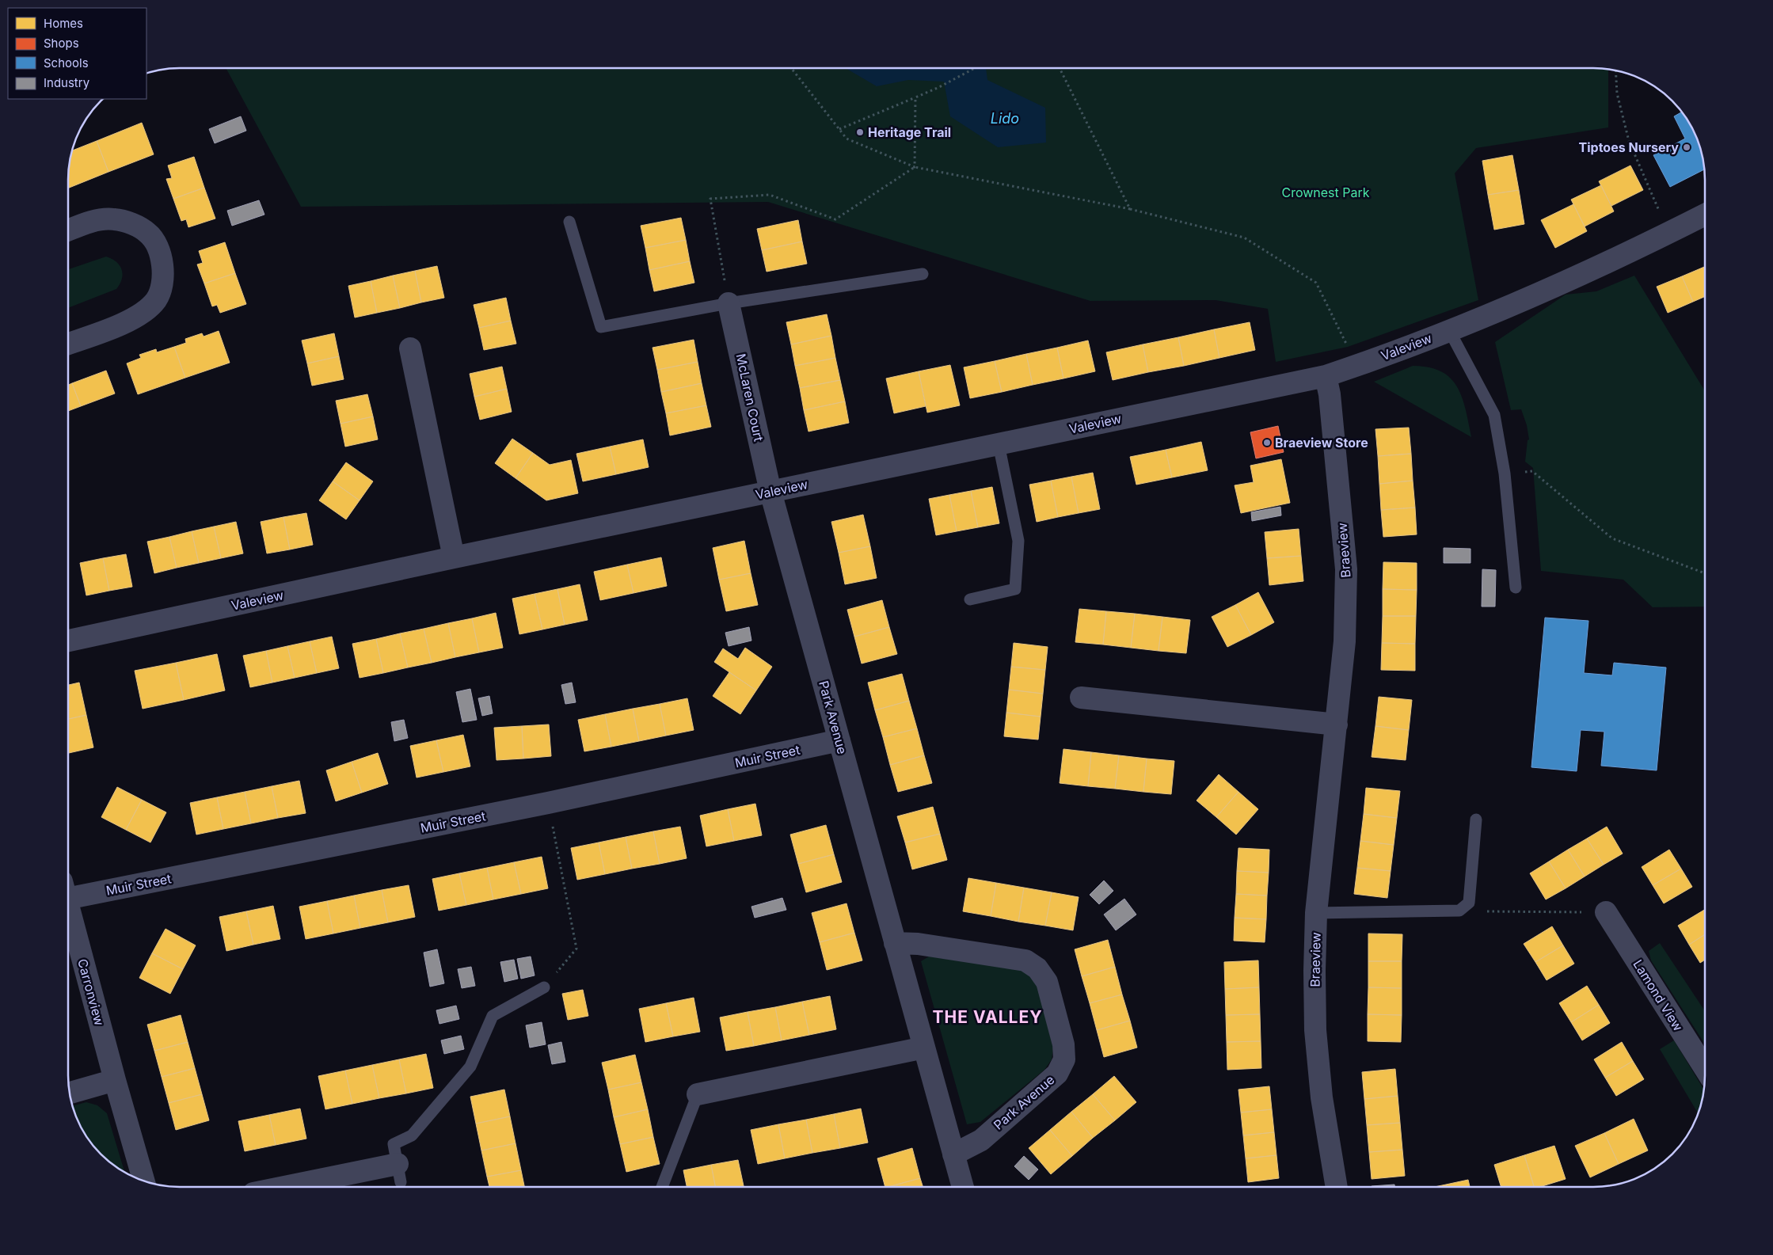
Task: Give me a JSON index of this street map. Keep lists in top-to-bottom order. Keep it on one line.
{"streets":{"street":["Valeview","McLaren Court","Braeview","Park Avenue","Muir Street","Carronview","Lamond View"]},"crossings":[["Valeview","McLaren Court"],["Valeview","Braeview"],["Valeview","Park Avenue"],["McLaren Court","Park Avenue"],["Park Avenue","Muir Street"]],"districts":["THE VALLEY"],"water":["Lido"],"parks":["Crownest Park"],"places":["Heritage Trail","Tiptoes Nursery","Braeview Store"],"legend":["Homes","Shops","Schools","Industry"]}
